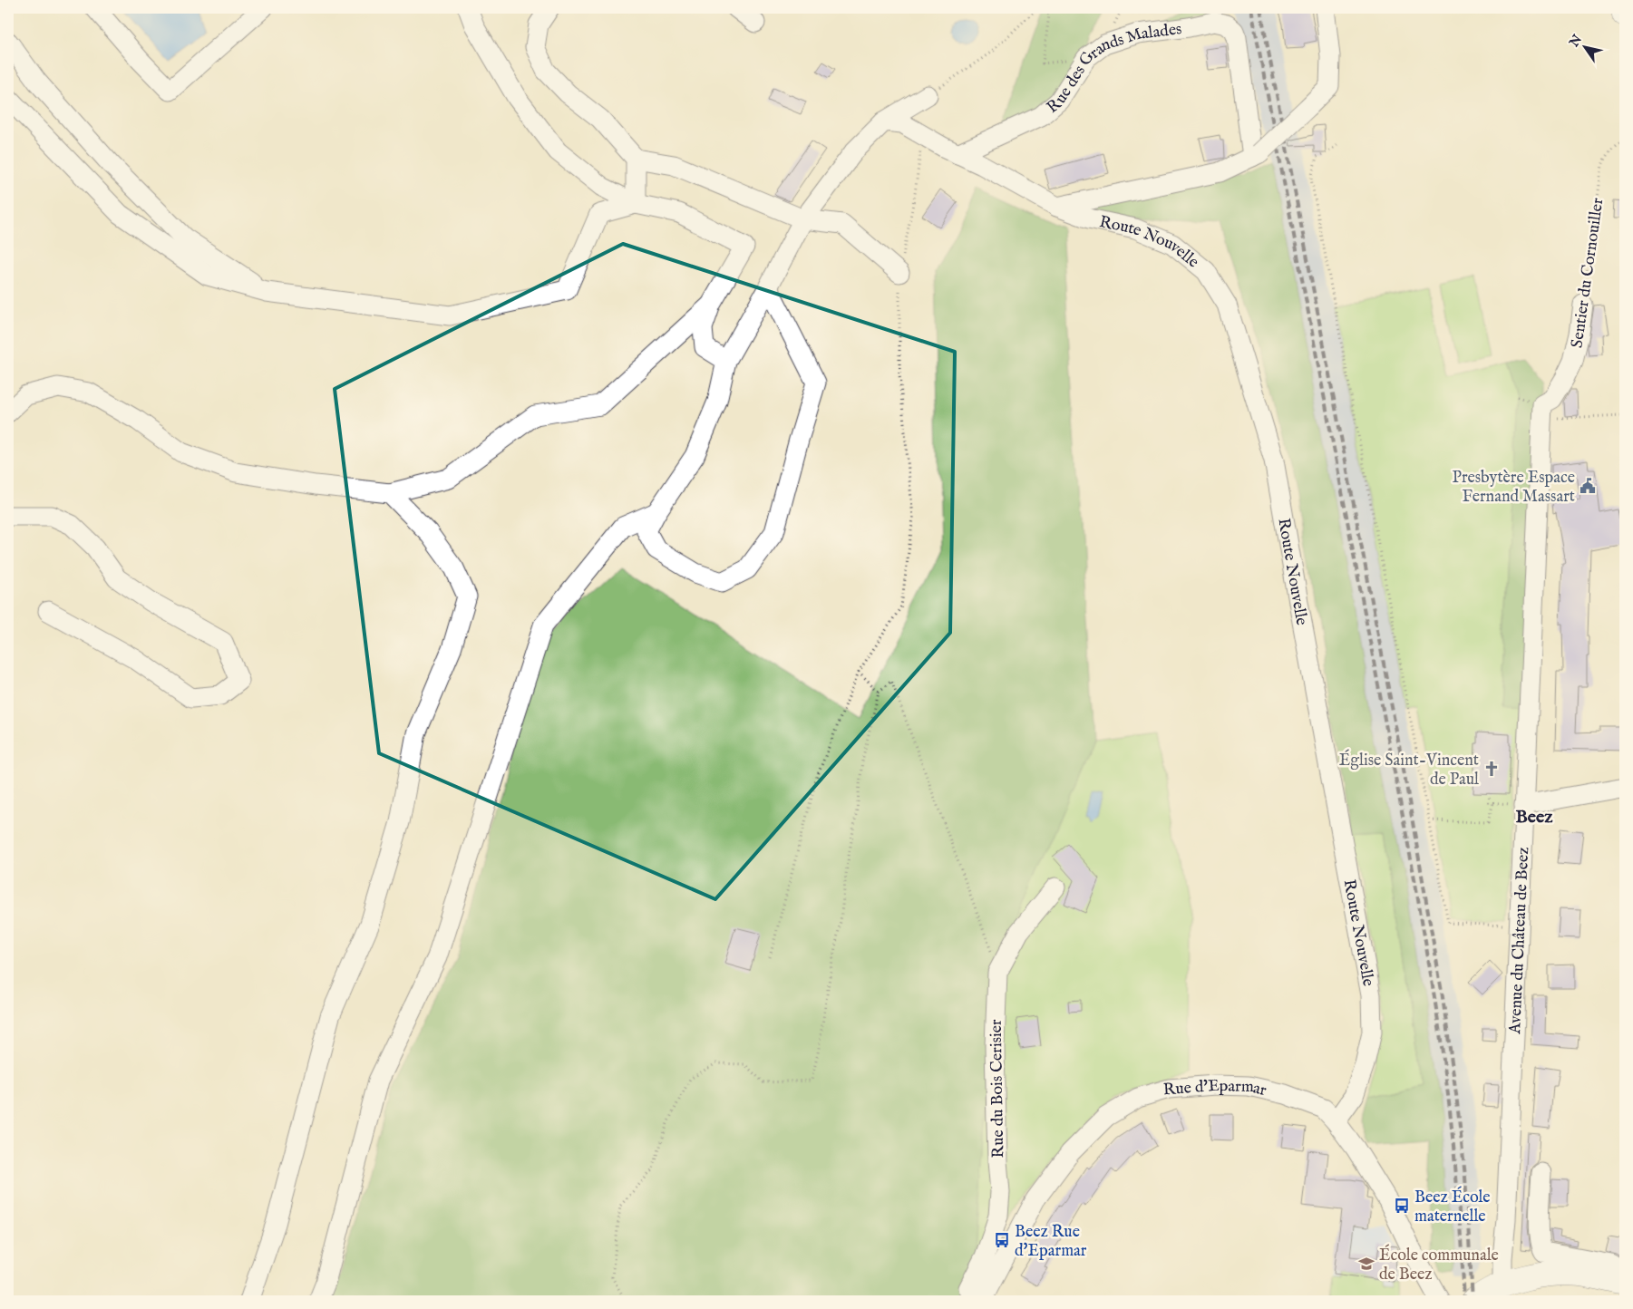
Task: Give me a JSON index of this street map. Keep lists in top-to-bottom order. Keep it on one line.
{"streets":{"street":["Rue des Grands Malades","Route Nouvelle","Sentier du Cornouiller","Avenue du Château de Beez","Rue du Bois Cerisier","Rue d'Eparmar"]},"crossings":[["Rue des Grands Malades","Route Nouvelle"],["Route Nouvelle","Rue d'Eparmar"],["Sentier du Cornouiller","Avenue du Château de Beez"]],"districts":["Beez"],"places":{"public building":["Presbytère Espace Fernand Massart"],"church":["Église Saint-Vincent de Paul"],"bus stop":["Beez École maternelle","Beez Rue d'Eparmar"],"school or university":["École communale de Beez"]},"north":"top left"}
